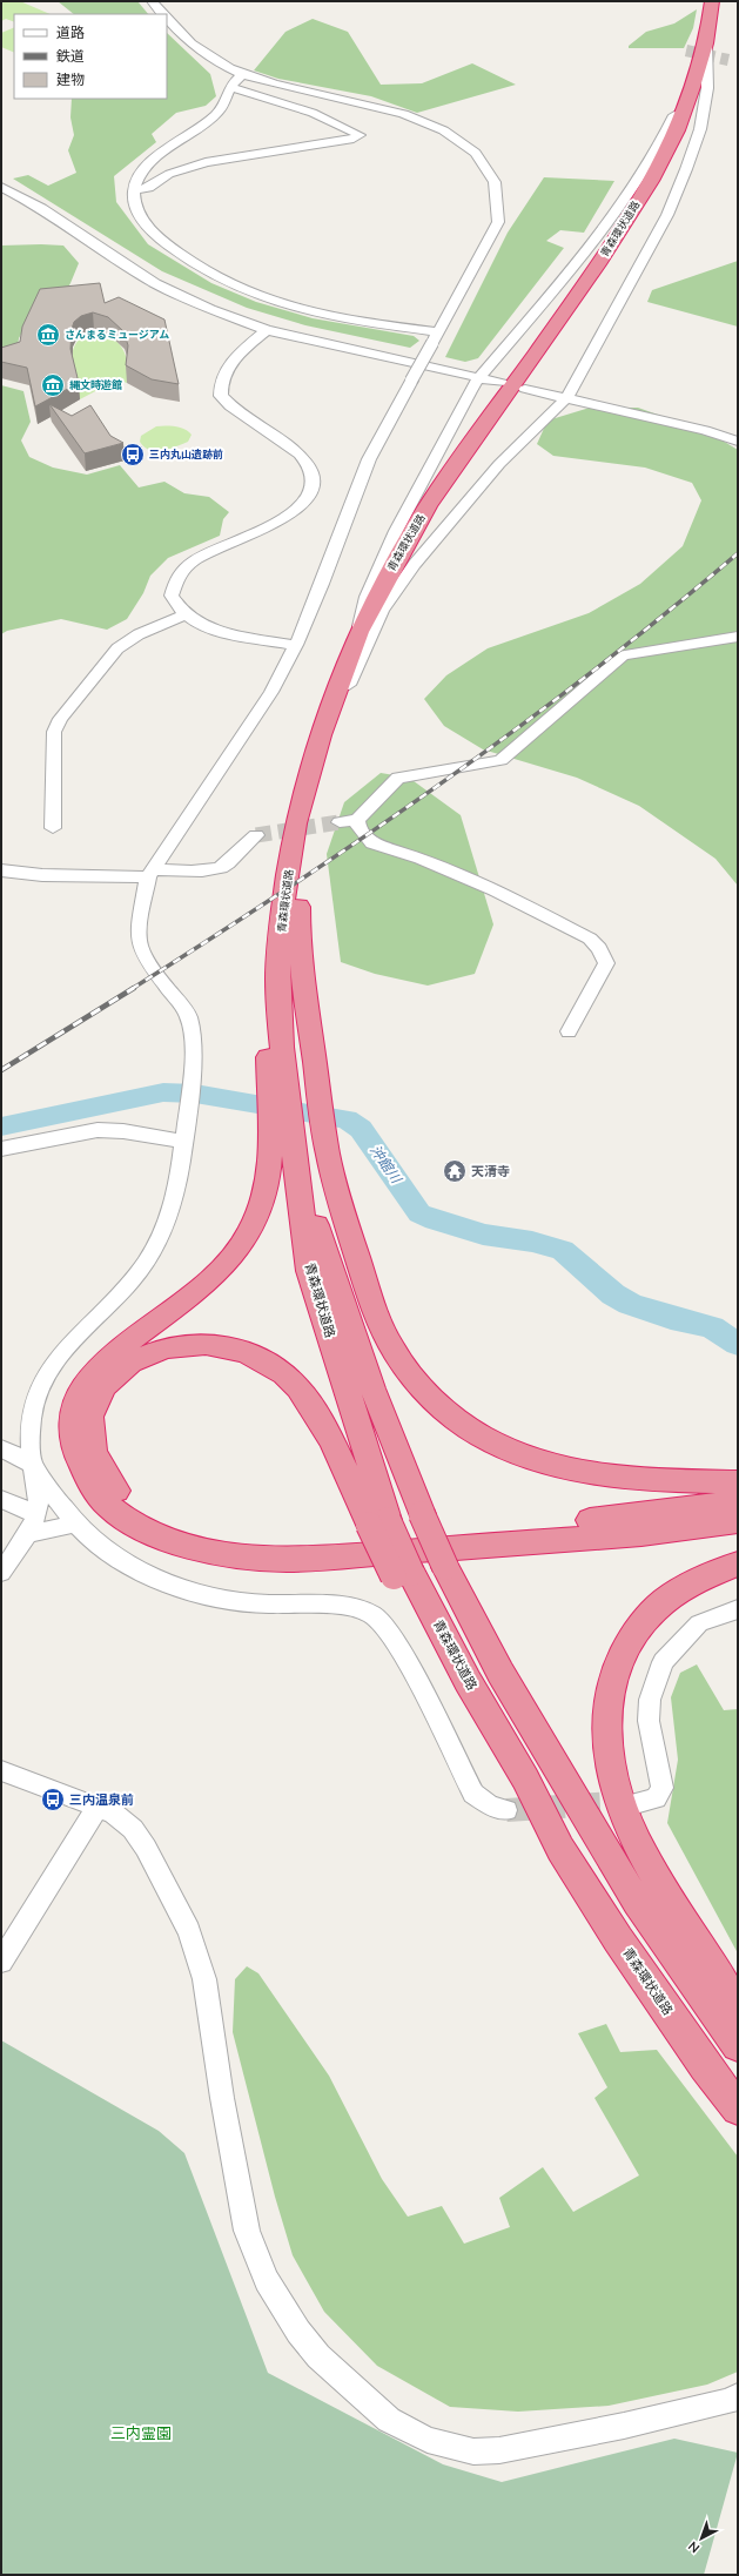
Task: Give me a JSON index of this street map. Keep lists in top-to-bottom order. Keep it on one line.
{"streets":{"highway":["青森環状道路"]},"water":["沖館川"],"parks":["三内霊園"],"places":{"museum":["さんまるミュージアム","縄文時遊館"],"bus stop":["三内丸山遺跡前","三内温泉前"],"temple":["天清寺"]},"legend":["道路","鉄道","建物"],"north":"bottom left"}
